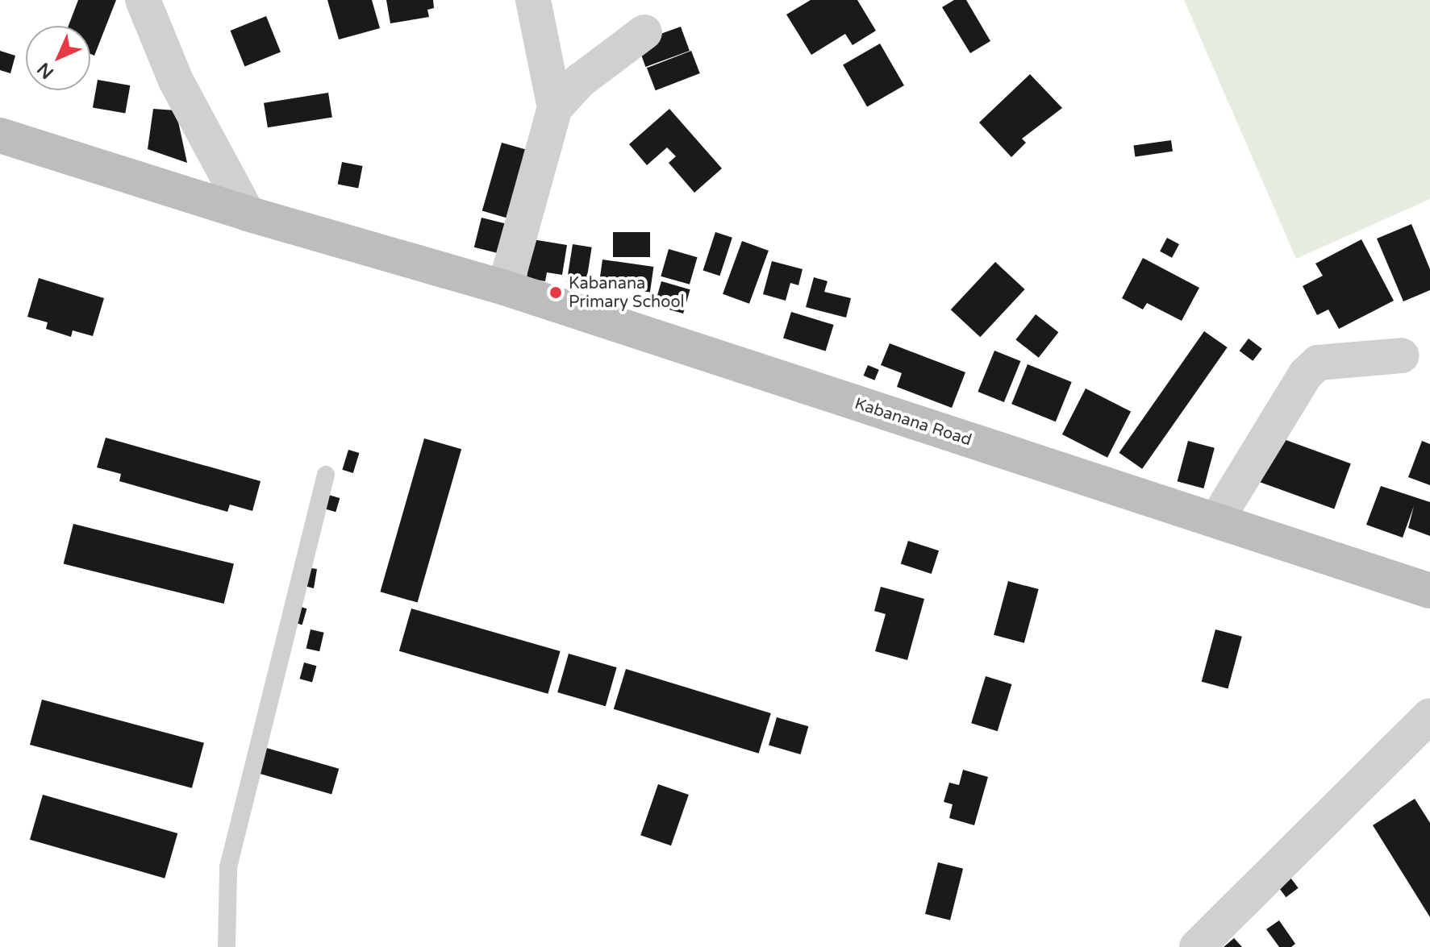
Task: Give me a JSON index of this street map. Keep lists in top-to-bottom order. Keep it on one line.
{"streets":{"street":["Kabanana Road"]},"places":["Kabanana Primary School"],"north":"bottom left"}
